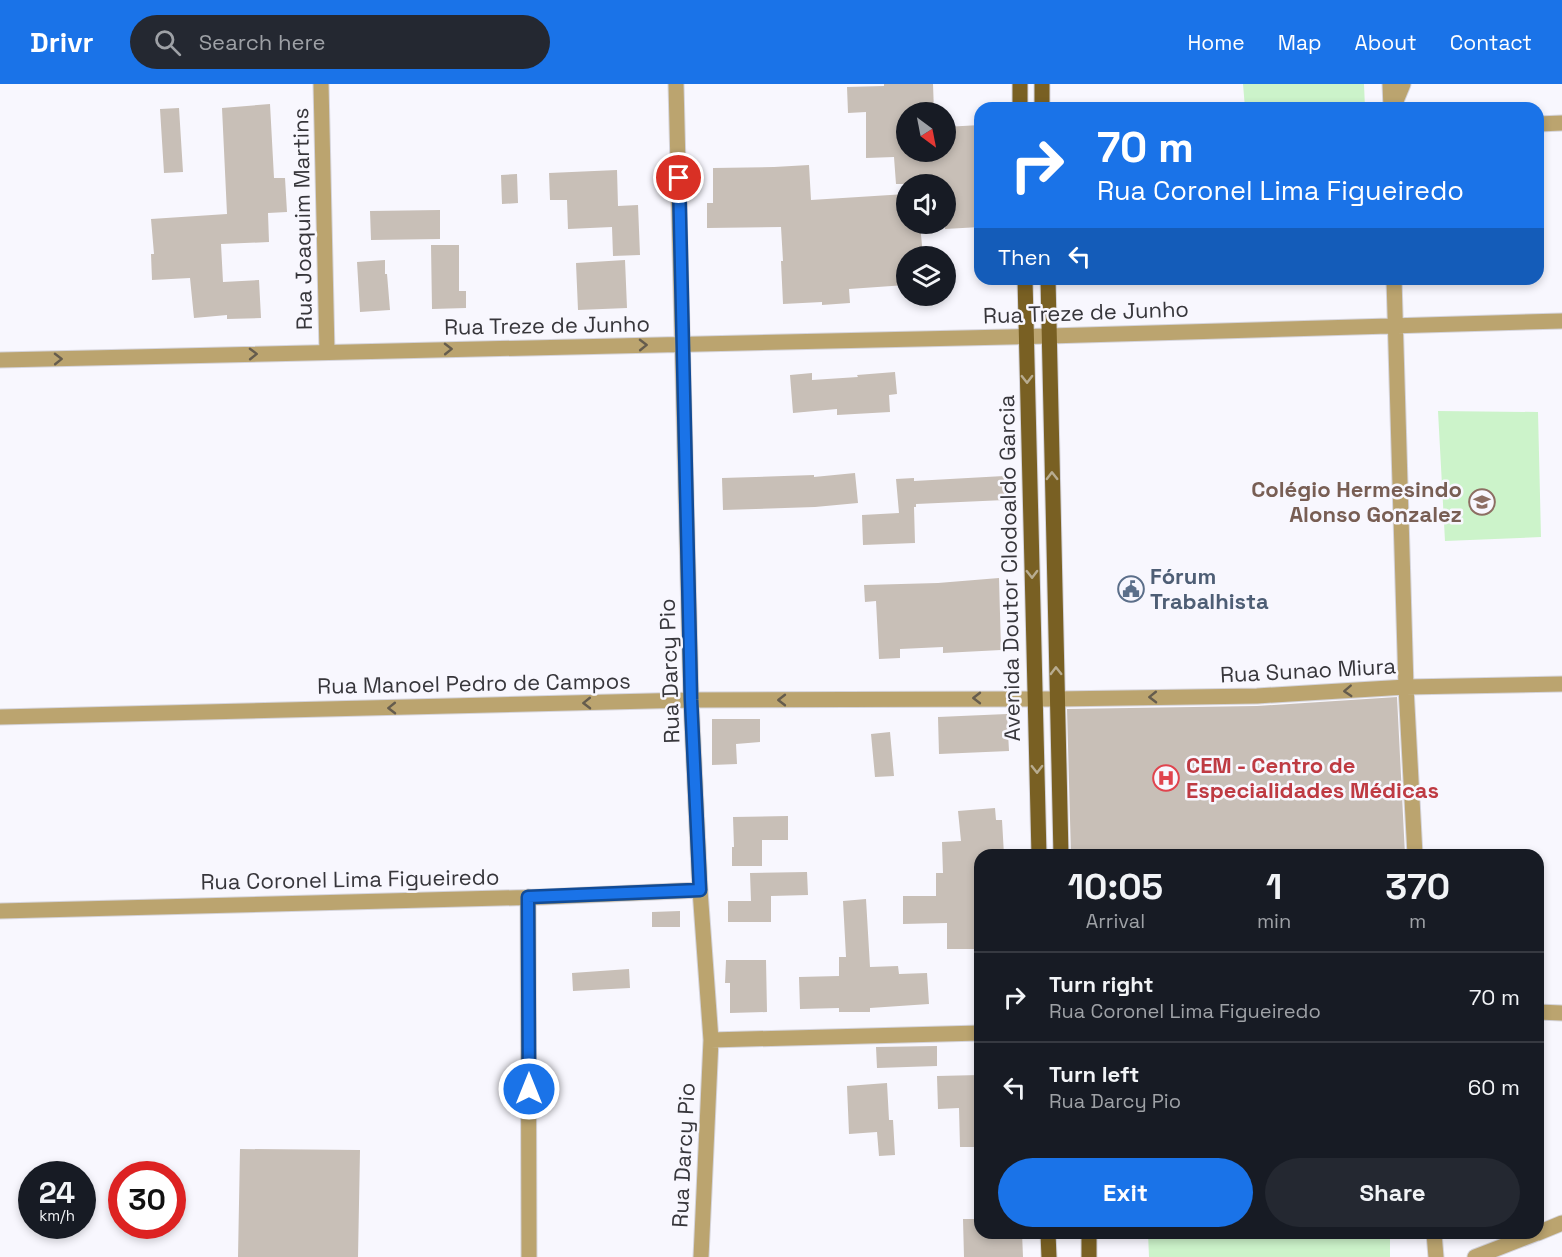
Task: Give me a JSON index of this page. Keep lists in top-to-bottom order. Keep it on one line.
{"streets":{"main road":["Avenida Doutor Clodoaldo Garcia"],"street":["Rua Joaquim Martins","Rua Treze de Junho","Rua Sunao Miura","Rua Darcy Pio","Rua Manoel Pedro de Campos","Rua Coronel Lima Figueiredo"]},"crossings":[["Rua Joaquim Martins","Rua Treze de Junho"],["Rua Treze de Junho","Avenida Doutor Clodoaldo Garcia"],["Rua Treze de Junho","Rua Darcy Pio"],["Avenida Doutor Clodoaldo Garcia","Rua Sunao Miura"],["Avenida Doutor Clodoaldo Garcia","Rua Manoel Pedro de Campos"],["Rua Sunao Miura","Rua Manoel Pedro de Campos"],["Rua Darcy Pio","Rua Manoel Pedro de Campos"],["Rua Darcy Pio","Rua Coronel Lima Figueiredo"]],"one_way":["Rua Treze de Junho","Rua Sunao Miura","Rua Manoel Pedro de Campos"],"places":{"school or university":["Colégio Hermesindo Alonso Gonzalez"],"public building":["Fórum Trabalhista"],"hospital":["CEM - Centro de Especialidades Médicas"]},"north":"bottom right","page":{"header":"Drivr","search":"Search here","nav":["Home","Map","About","Contact"],"turn":["70 m","Rua Coronel Lima Figueiredo"],"then":"Then","eta":["10:05","Arrival","1","min","370","m"],"list":[{"name":"Turn right","note":"Rua Coronel Lima Figueiredo","value":"70 m"},{"name":"Turn left","note":"Rua Darcy Pio","value":"60 m"}],"buttons":["Exit","Share"],"speed":"24 km/h","limit":"30"}}
